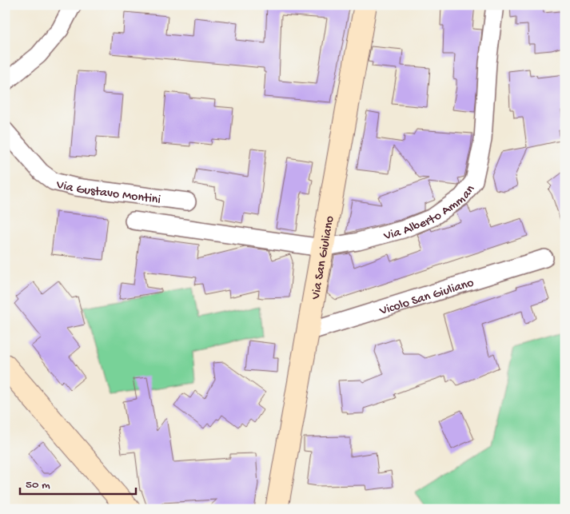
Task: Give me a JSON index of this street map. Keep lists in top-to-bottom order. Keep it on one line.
{"streets":{"main road":["Via San Giuliano"],"street":["Via Gustavo Montini","Via Alberto Amman","Vicolo San Giuliano"]},"crossings":[["Via Alberto Amman","Via San Giuliano"],["Via San Giuliano","Vicolo San Giuliano"]],"scale_bar":"50 m"}
